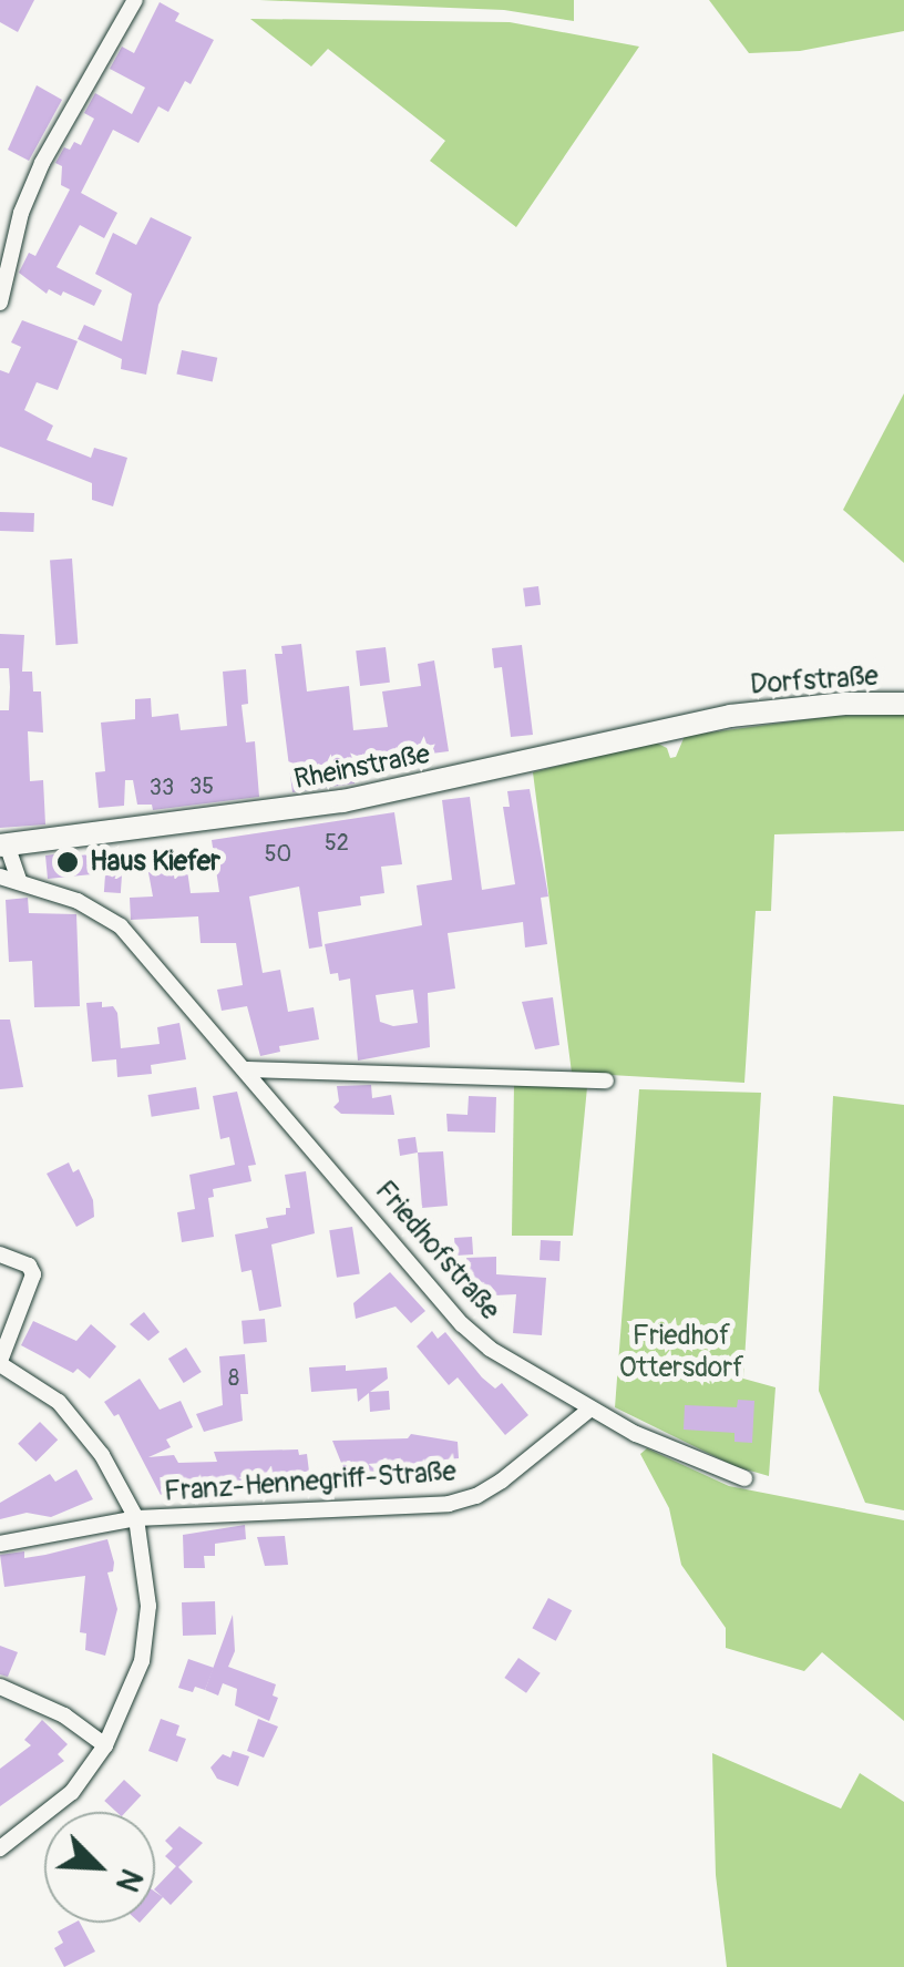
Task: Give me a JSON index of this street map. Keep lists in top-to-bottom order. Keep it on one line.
{"streets":{"main road":["Dorfstraße","Rheinstraße"],"street":["Friedhofstraße","Franz-Hennegriff-Straße"]},"crossings":[["Dorfstraße","Rheinstraße"],["Friedhofstraße","Franz-Hennegriff-Straße"]],"parks":["Friedhof Ottersdorf"],"places":["Haus Kiefer"],"house_numbers":["35","33","52","50","8"],"north":"bottom right"}
